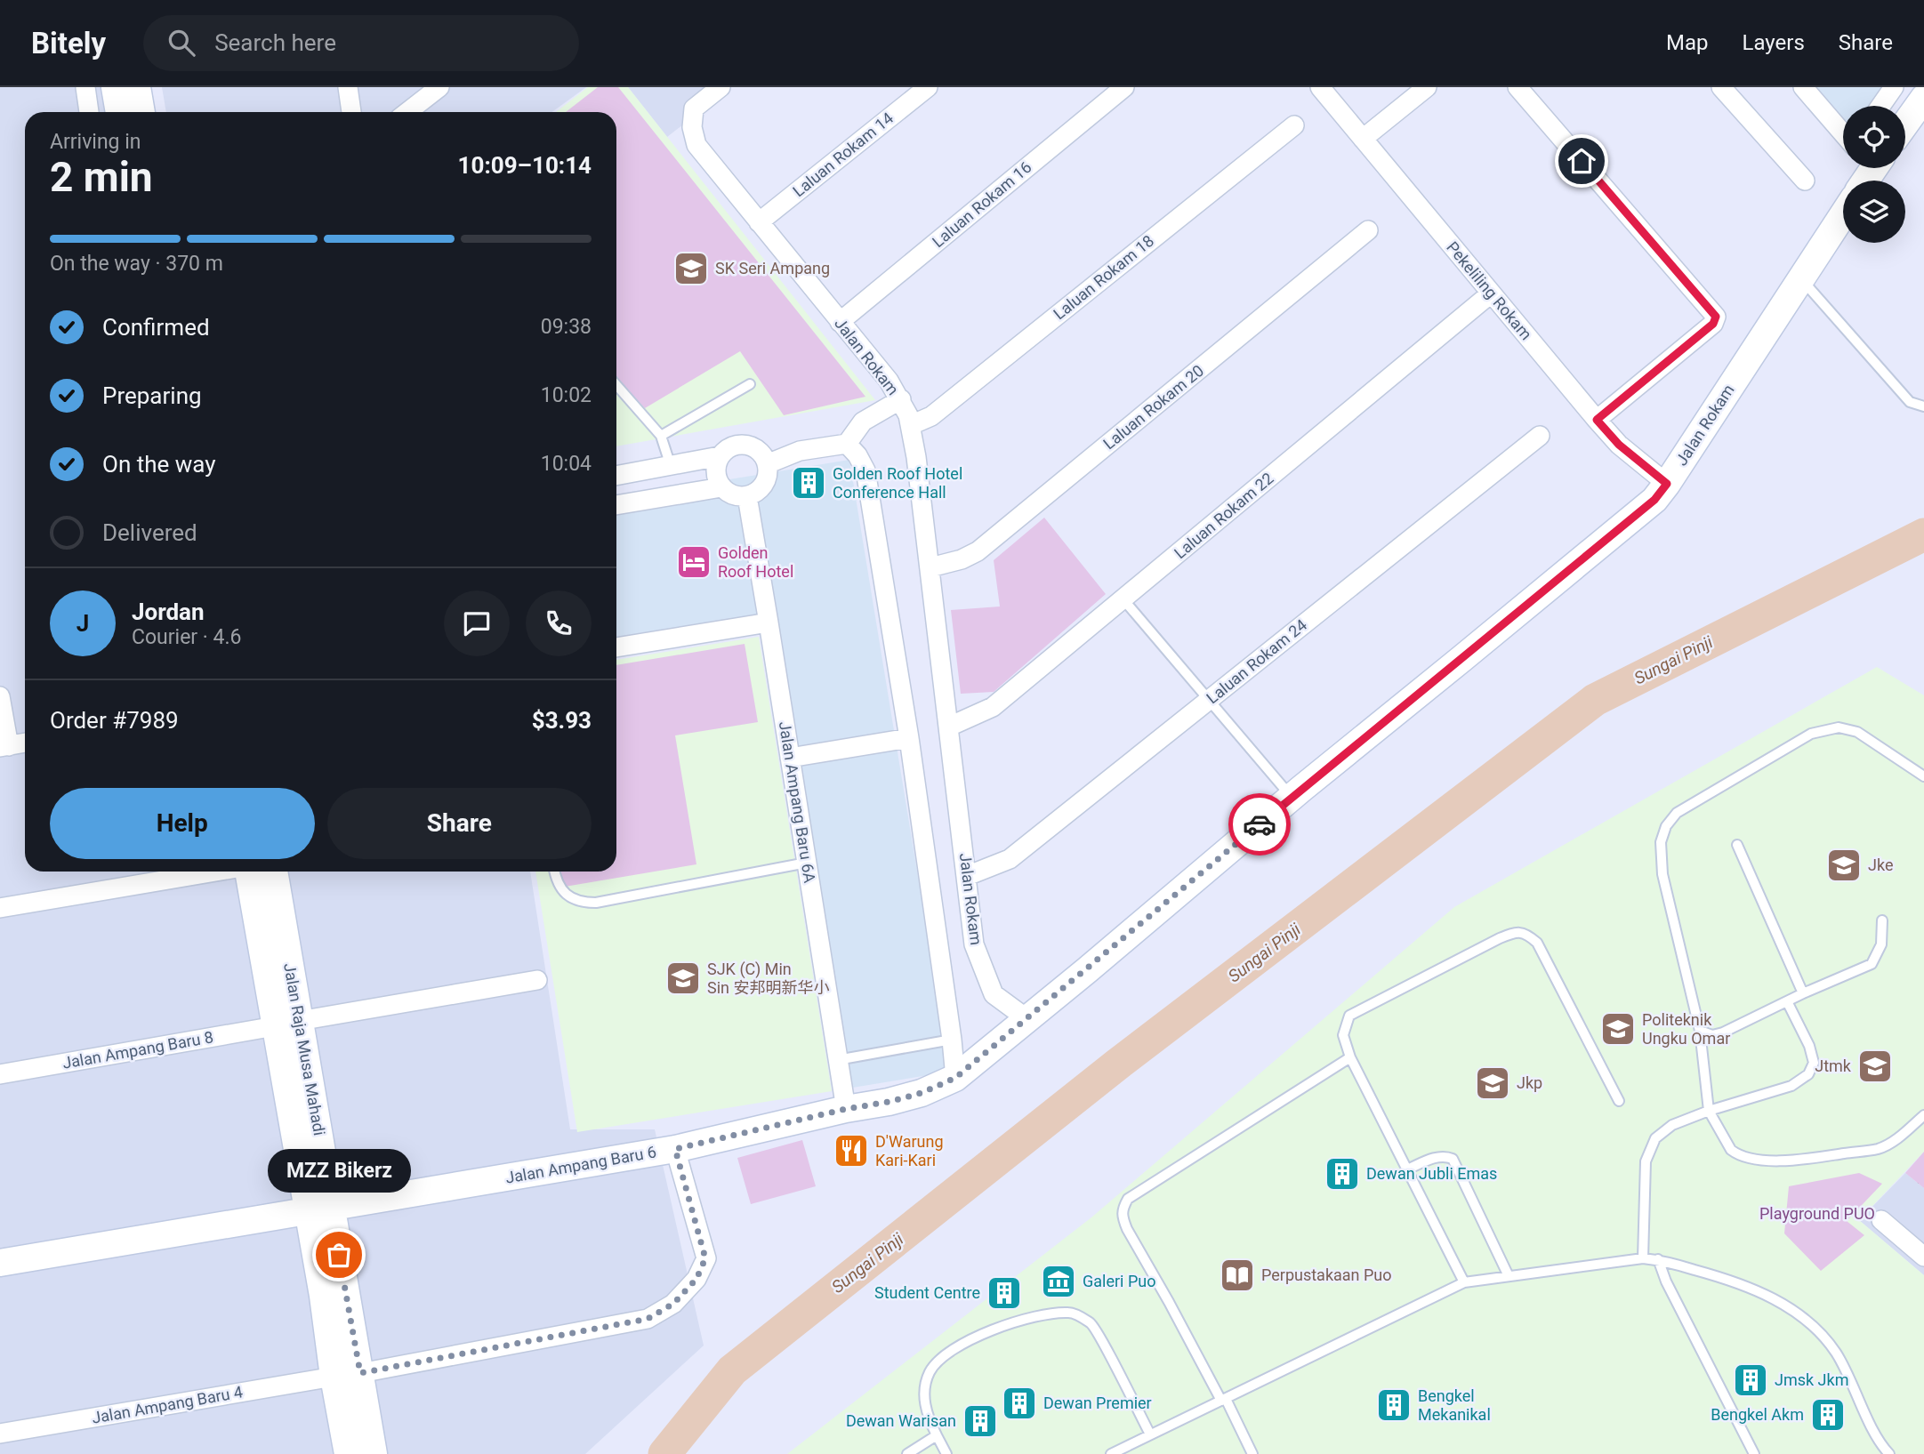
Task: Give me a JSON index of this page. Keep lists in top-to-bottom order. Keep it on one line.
{"streets":{"main road":["Jalan Rokam","Jalan Raja Musa Mahadi","Jalan Ampang Baru 6"],"street":["Laluan Rokam 14","Laluan Rokam 16","Laluan Rokam 18","Pekeliling Rokam","Laluan Rokam 20","Laluan Rokam 22","Laluan Rokam 24","Jalan Ampang Baru 6A","Jalan Ampang Baru 8","Jalan Ampang Baru 4"]},"crossings":[["Laluan Rokam 14","Jalan Rokam"],["Laluan Rokam 16","Jalan Rokam"],["Laluan Rokam 18","Jalan Rokam"],["Pekeliling Rokam","Jalan Rokam"],["Pekeliling Rokam","Laluan Rokam 22"],["Jalan Rokam","Laluan Rokam 20"],["Jalan Rokam","Laluan Rokam 22"],["Jalan Rokam","Laluan Rokam 24"],["Jalan Rokam","Jalan Ampang Baru 6"],["Jalan Ampang Baru 6A","Jalan Ampang Baru 6"],["Jalan Raja Musa Mahadi","Jalan Ampang Baru 8"],["Jalan Raja Musa Mahadi","Jalan Ampang Baru 6"],["Jalan Raja Musa Mahadi","Jalan Ampang Baru 4"]],"water":["Sungai Pinji"],"parks":["Playground PUO"],"places":{"school or university":["SK Seri Ampang","Jke","SJK (C) Min Sin 安邦明新华小","Politeknik Ungku Omar","Jtmk","Jkp"],"building":["Golden Roof Hotel Conference Hall","Dewan Jubli Emas","Student Centre","Jmsk Jkm","Dewan Premier","Bengkel Mekanikal","Bengkel Akm","Dewan Warisan"],"hotel":["Golden Roof Hotel"],"restaurant":["D'Warung Kari-Kari"],"other":["MZZ Bikerz"],"library":["Perpustakaan Puo"],"museum":["Galeri Puo"]},"page":{"header":"Bitely","search":"Search here","nav":["Map","Layers","Share"],"heading":["2 min","Arriving in","10:09–10:14"],"panel":["Jordan","Courier · 4.6","Order #7989","$3.93"],"bar":"On the way · 370 m","list":[["Confirmed","09:38"],["Preparing","10:02"],["On the way","10:04"],"Delivered"],"round":"J","buttons":["Help","Share"],"bubble":"MZZ Bikerz"}}
